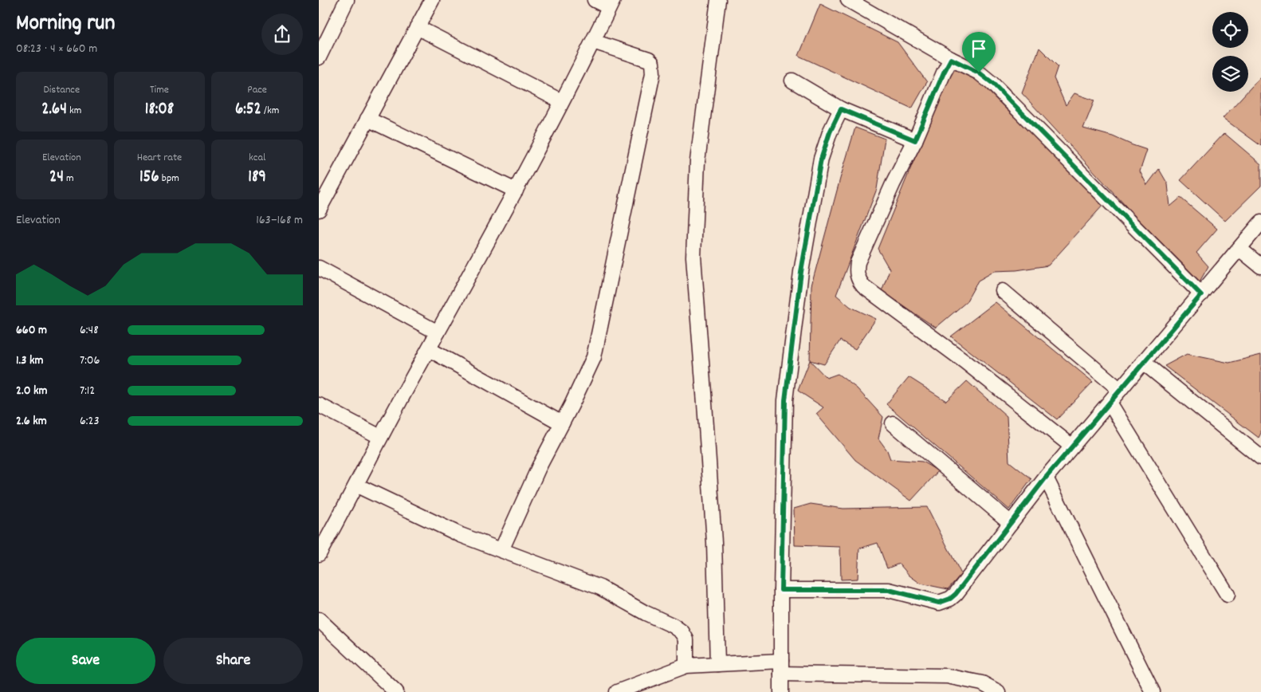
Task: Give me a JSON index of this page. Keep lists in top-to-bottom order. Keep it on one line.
{"page":{"heading":["Morning run","08:23 · 4 × 660 m"],"stats":[["Distance","2.64 km"],["Time","18:08"],["Pace","6:52 /km"],["Elevation","24 m"],["Heart rate","156 bpm"],["kcal","189"]],"chart":["Elevation","163–168 m"],"list":[{"name":"660 m","note":"6:48"},{"name":"1.3 km","note":"7:06"},{"name":"2.0 km","note":"7:12"},{"name":"2.6 km","note":"6:23"}],"buttons":["Save","Share"]}}
